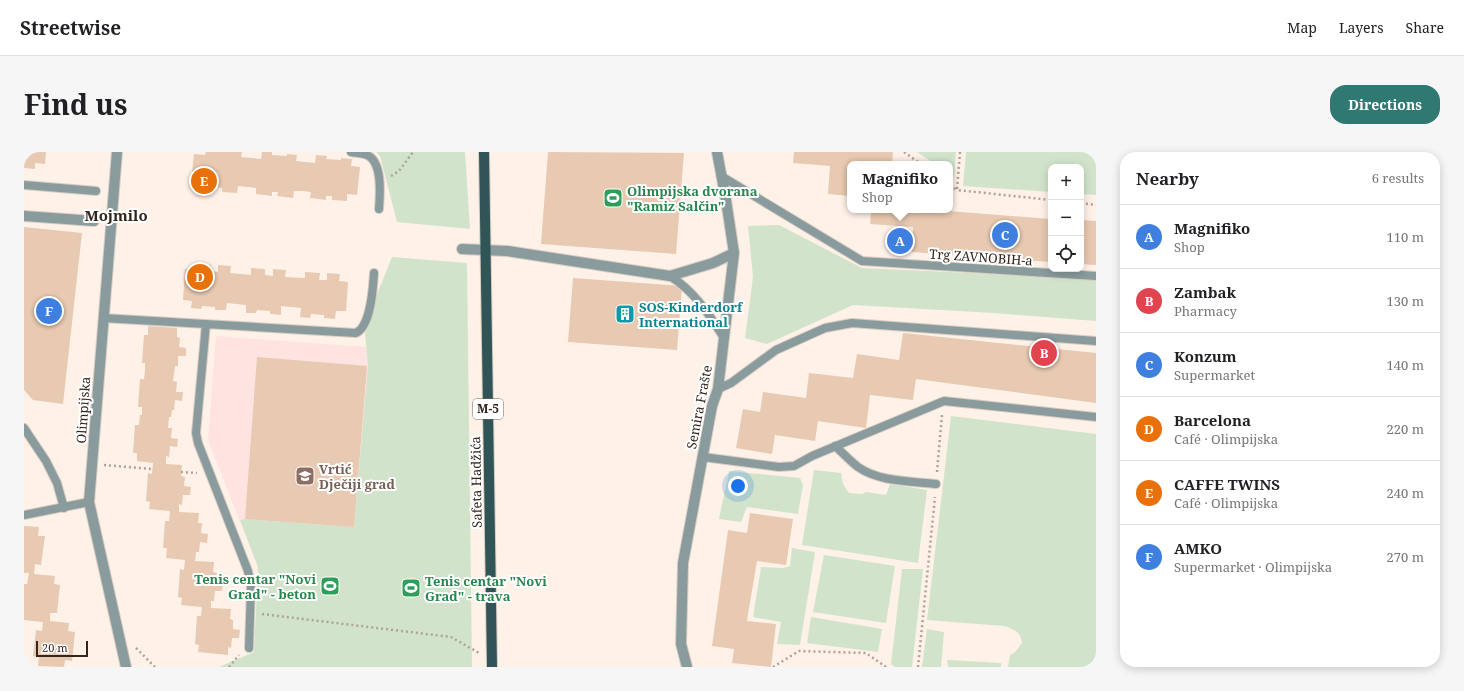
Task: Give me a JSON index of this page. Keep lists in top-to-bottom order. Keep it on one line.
{"streets":{"main road":["M-5","Safeta Hadžića"],"street":["Semira Frašte","Olimpijska"],"lane":["Trg ZAVNOBIH-a"]},"crossings":[["Trg ZAVNOBIH-a","Semira Frašte"]],"districts":["Mojmilo"],"places":{"sports":["Olimpijska dvorana \"Ramiz Salčin\"","Tenis centar \"Novi Grad\" - beton","Tenis centar \"Novi Grad\" - trava"],"building":["SOS-Kinderdorf International"],"school or university":["Vrtić Dječiji grad"]},"scale_bar":"20 m","page":{"header":"Streetwise","nav":["Map","Layers","Share"],"title":"Find us","buttons":"Directions","heading":["Nearby","6 results"],"popup":["Magnifiko","Shop"],"map_buttons":["+","−"],"pins":["E","C","A","D","F","B"],"list":[{"mark":"A","name":"Magnifiko","note":"Shop","value":"110 m"},{"mark":"B","name":"Zambak","note":"Pharmacy","value":"130 m"},{"mark":"C","name":"Konzum","note":"Supermarket","value":"140 m"},{"mark":"D","name":"Barcelona","note":"Café · Olimpijska","value":"220 m"},{"mark":"E","name":"CAFFE TWINS","note":"Café · Olimpijska","value":"240 m"},{"mark":"F","name":"AMKO","note":"Supermarket · Olimpijska","value":"270 m"}],"scale":"20 m"}}
